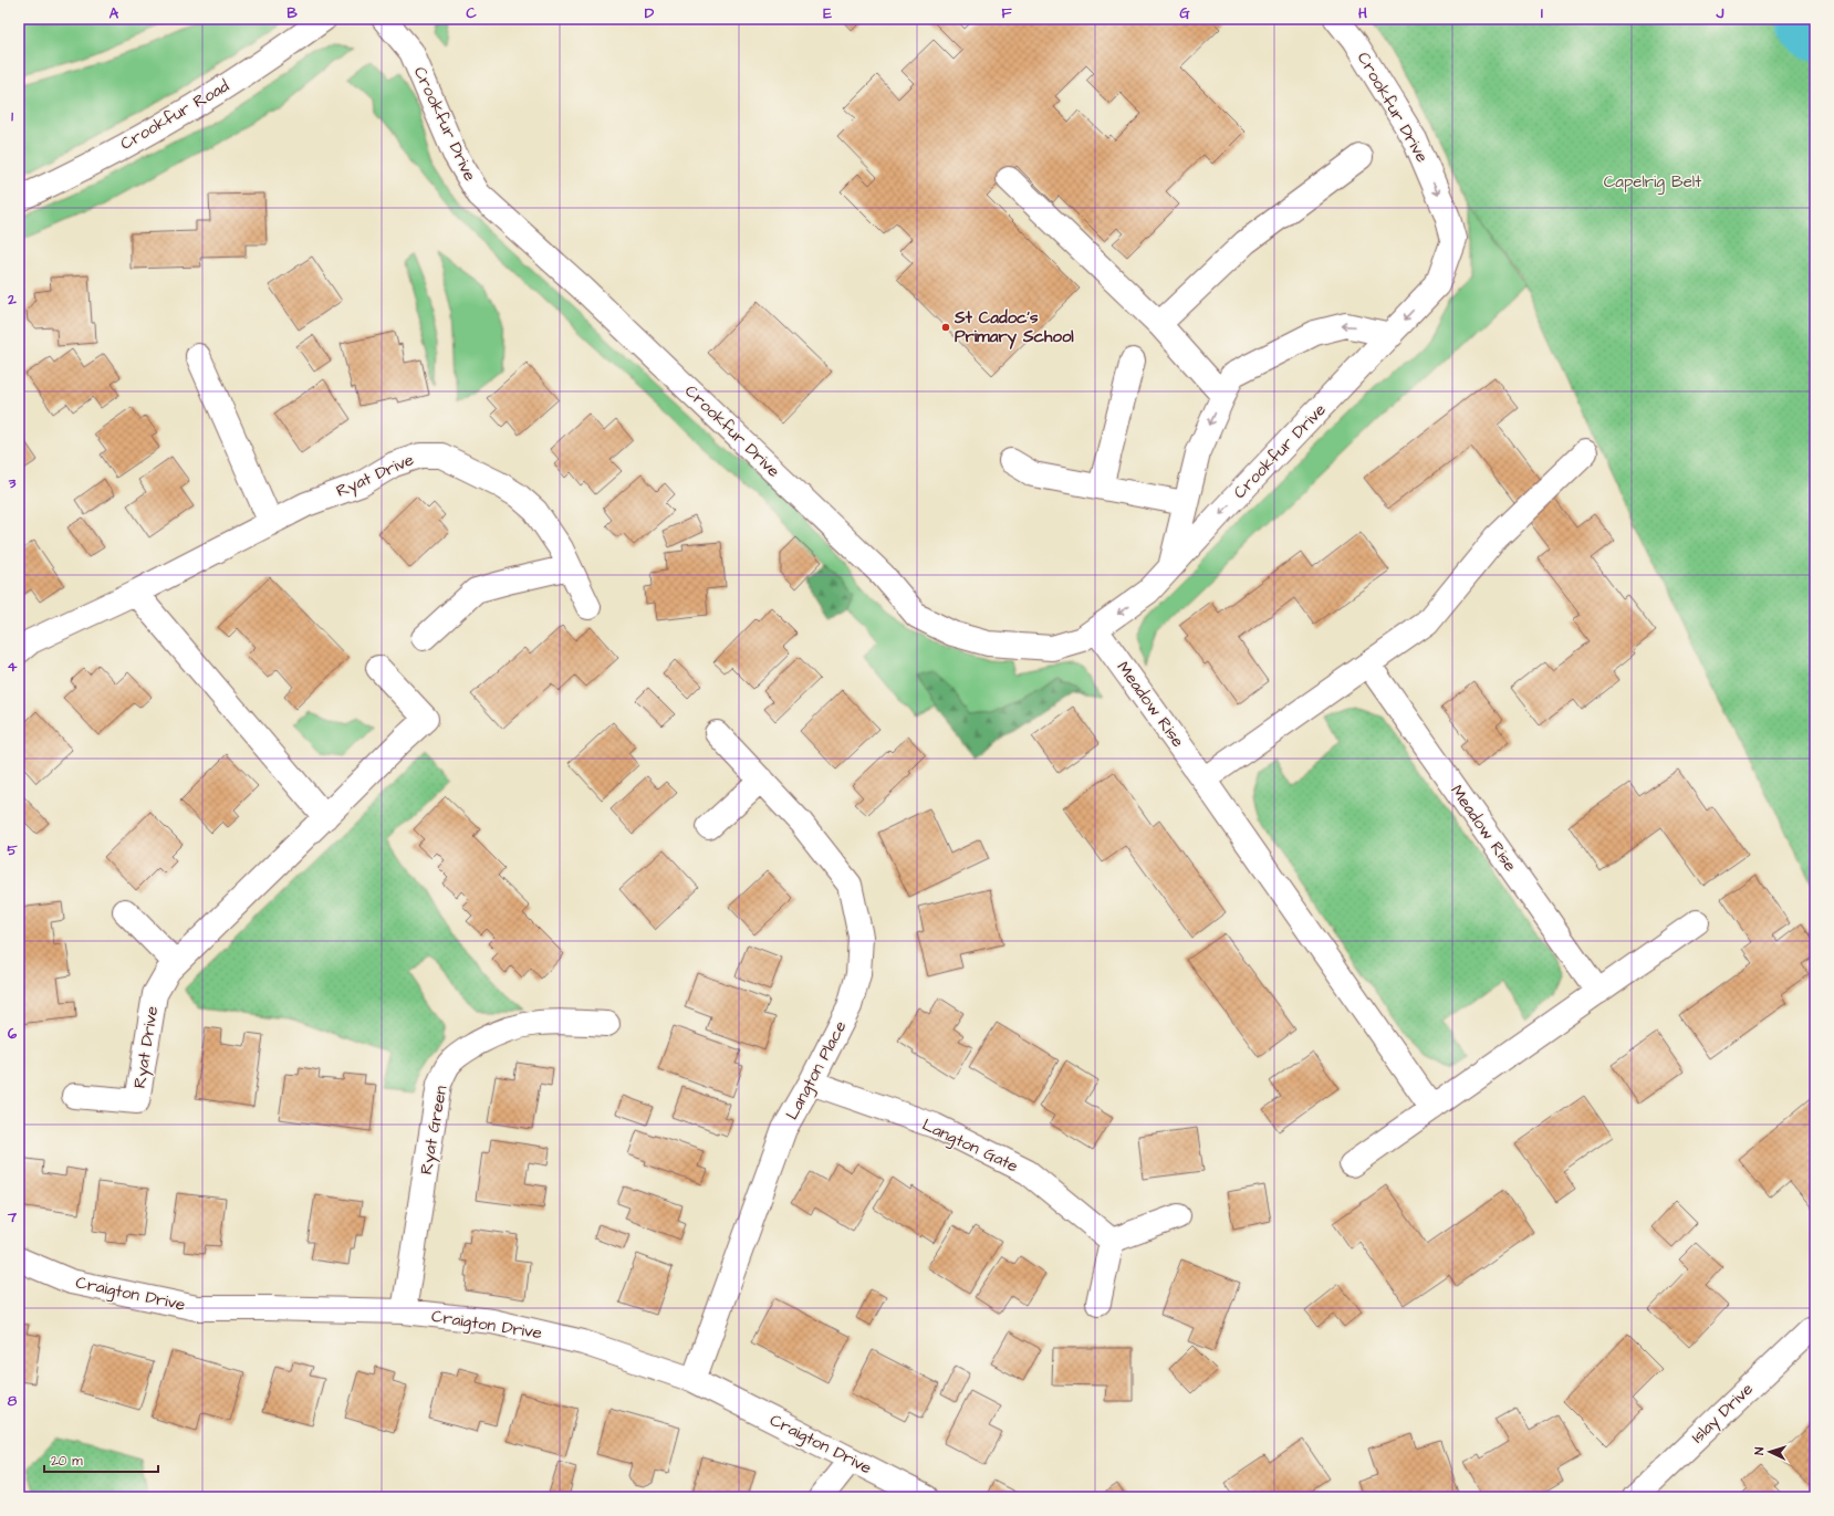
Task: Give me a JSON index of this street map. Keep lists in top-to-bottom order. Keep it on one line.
{"streets":{"street":["Crookfur Drive","Crookfur Road","Ryat Drive","Meadow Rise","Langton Place","Ryat Green","Langton Gate","Craigton Drive","Islay Drive"]},"crossings":[["Crookfur Drive","Meadow Rise"],["Langton Place","Langton Gate"],["Langton Place","Craigton Drive"],["Ryat Green","Craigton Drive"]],"parks":["Capelrig Belt"],"places":["St Cadoc's Primary School"],"scale_bar":"20 m","north":"left","grid":{"columns":["A","B","C","D","E","F","G","H","I","J"],"rows":["1","2","3","4","5","6","7","8"]}}
